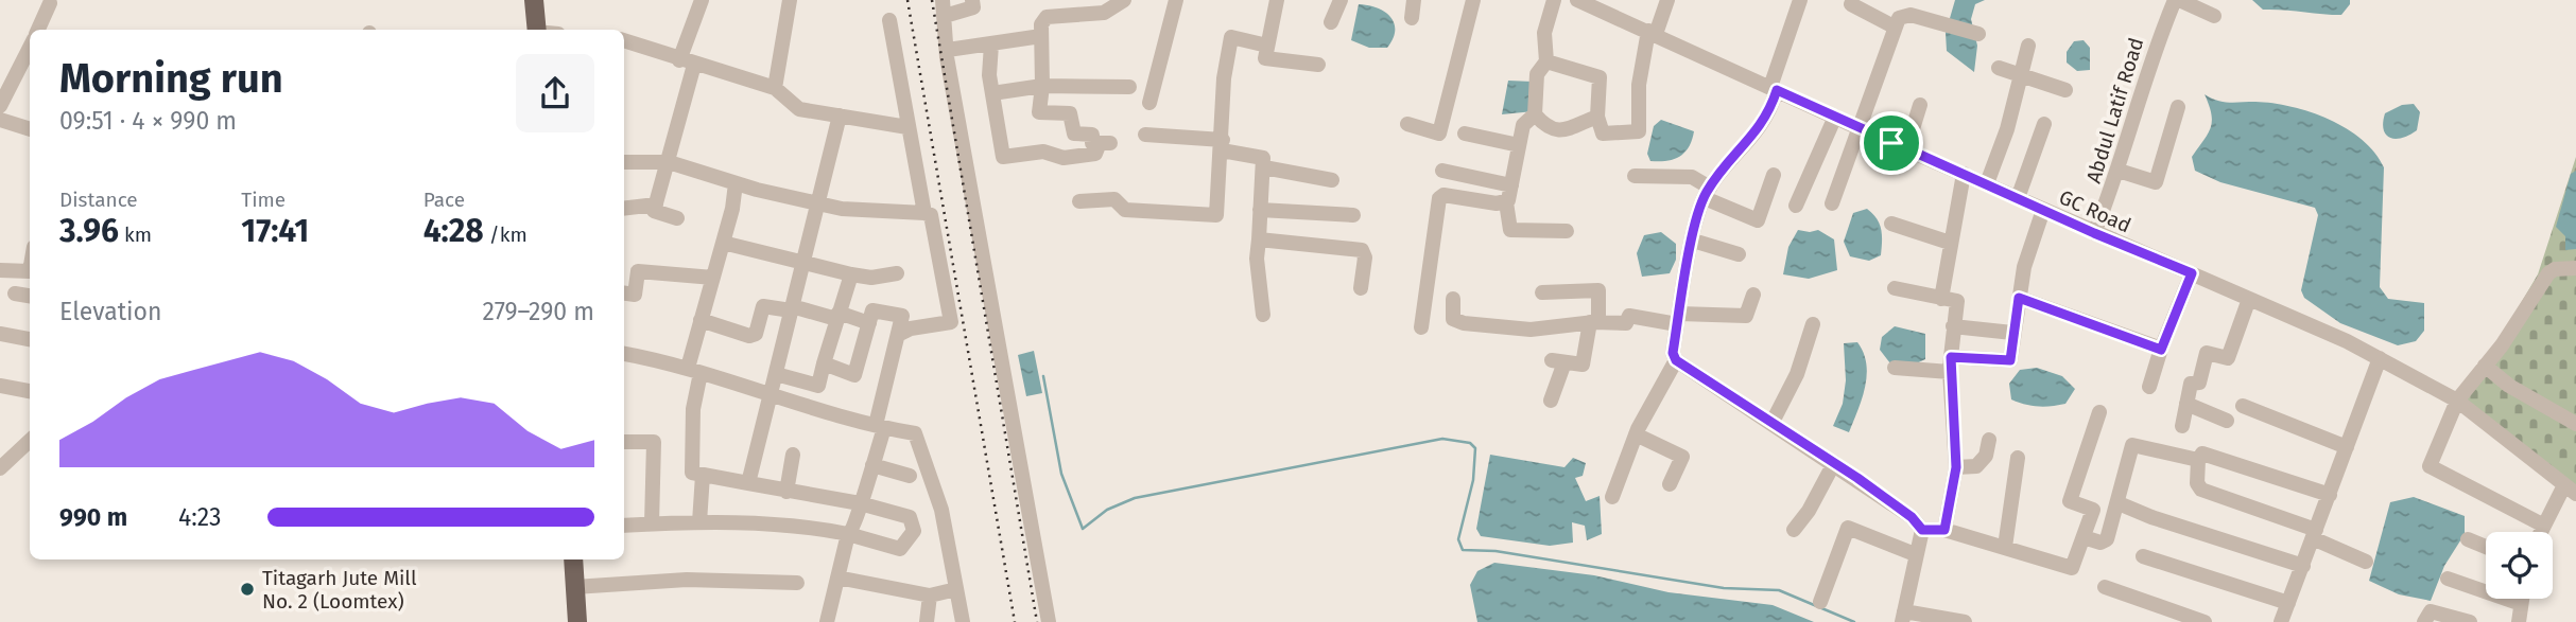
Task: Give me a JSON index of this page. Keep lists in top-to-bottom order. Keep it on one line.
{"streets":{"street":["Abdul Latif Road","GC Road"]},"crossings":[["Abdul Latif Road","GC Road"]],"places":["Titagarh Jute Mill No. 2 (Loomtex)"],"page":{"heading":["Morning run","09:51 · 4 × 990 m"],"stats":[["Distance","3.96 km"],["Time","17:41"],["Pace","4:28 /km"]],"chart":["Elevation","279–290 m"],"list":[{"name":"990 m","note":"4:23"}]}}
